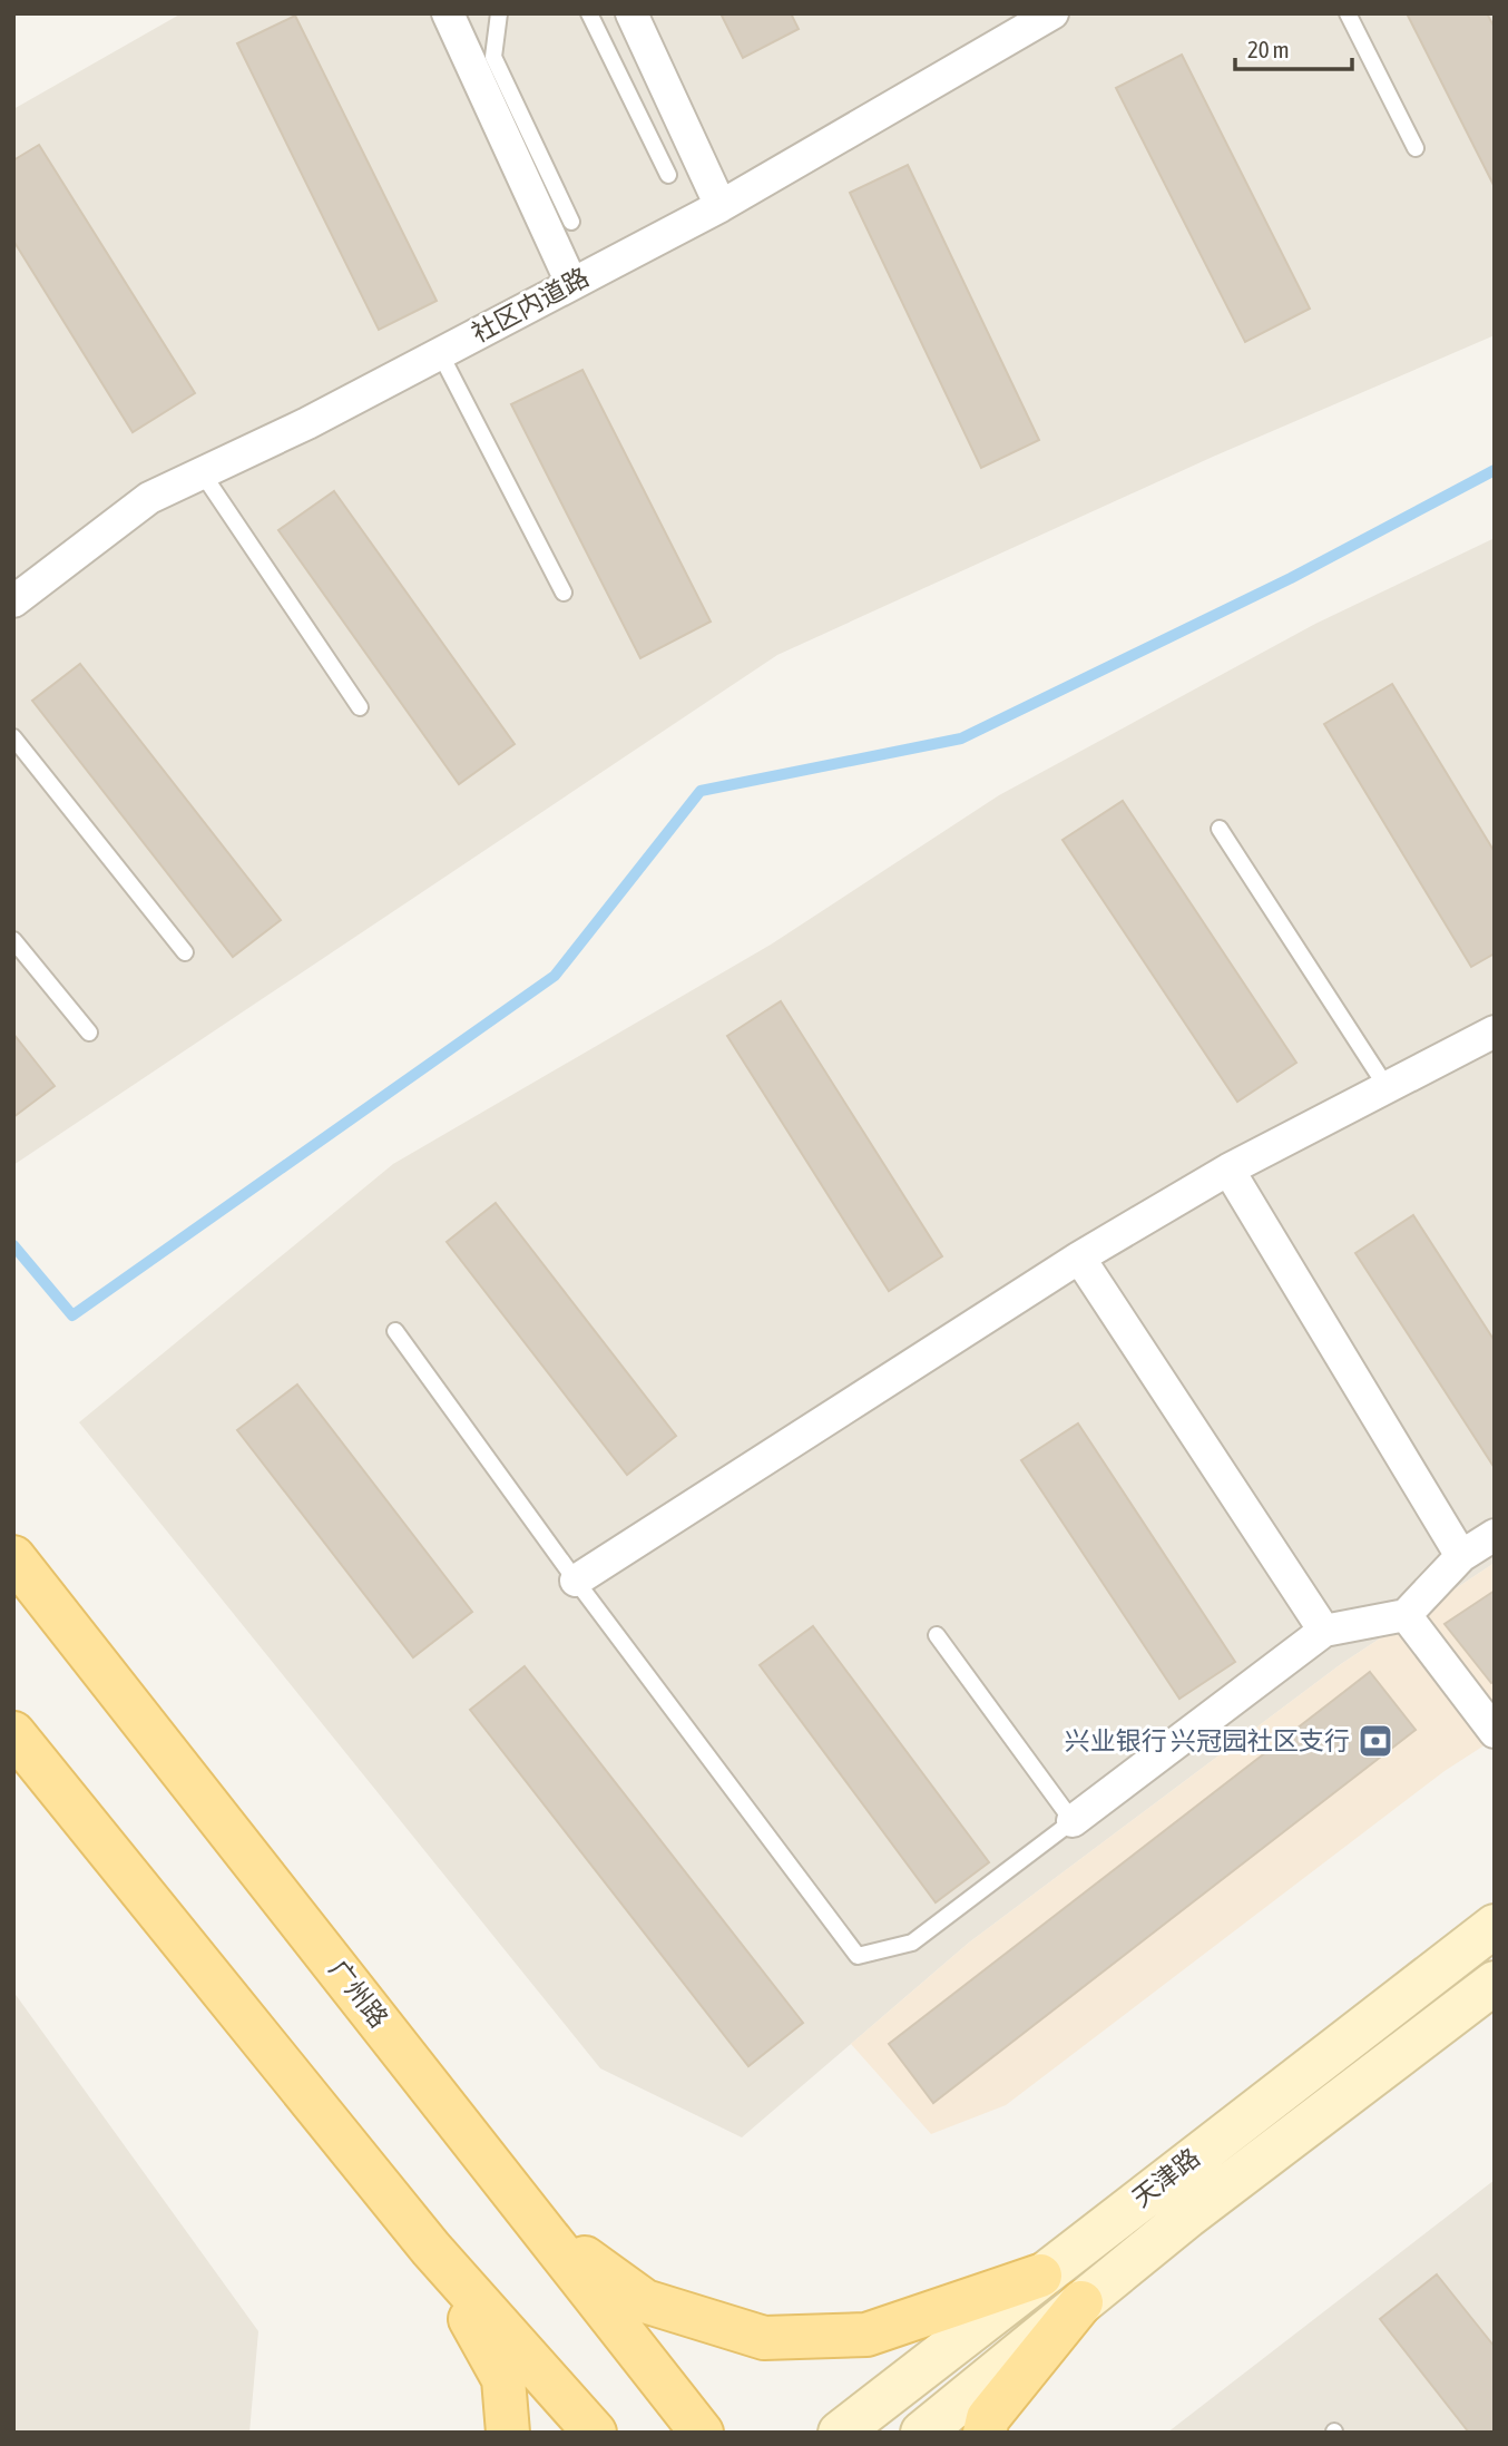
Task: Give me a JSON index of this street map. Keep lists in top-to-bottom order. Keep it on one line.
{"streets":{"main road":["广州路","天津路"],"street":["社区内道路"]},"places":{"bank":["兴业银行 兴冠园社区支行"]},"scale_bar":"20 m"}
